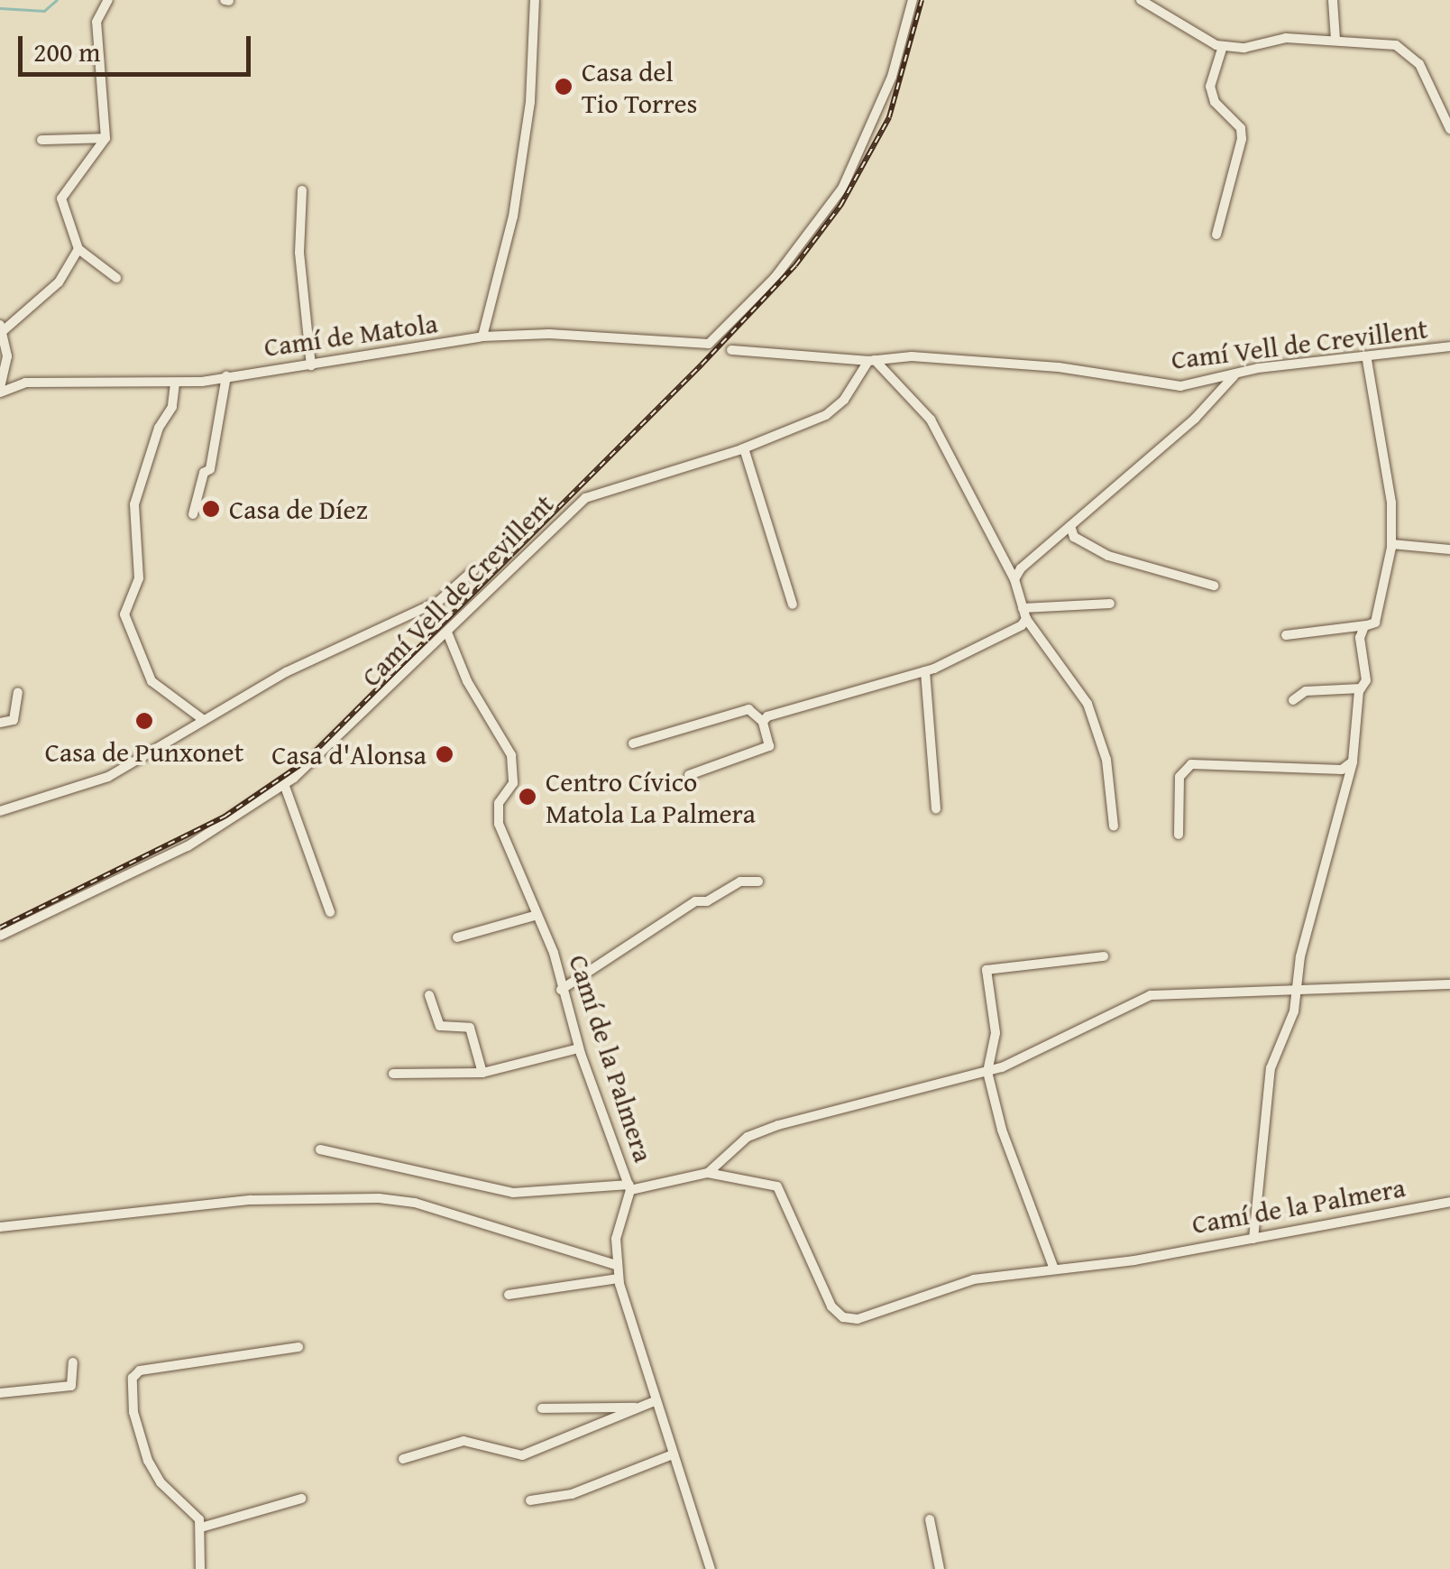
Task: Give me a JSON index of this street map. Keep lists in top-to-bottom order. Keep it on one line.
{"streets":{"street":["Camí de Matola","Camí Vell de Crevillent","Camí de la Palmera"]},"crossings":[["Camí Vell de Crevillent","Camí de la Palmera"]],"places":["Casa del Tio Torres","Casa de Díez","Casa de Punxonet","Casa d'Alonsa","Centro Cívico Matola La Palmera"],"scale_bar":"200 m"}
